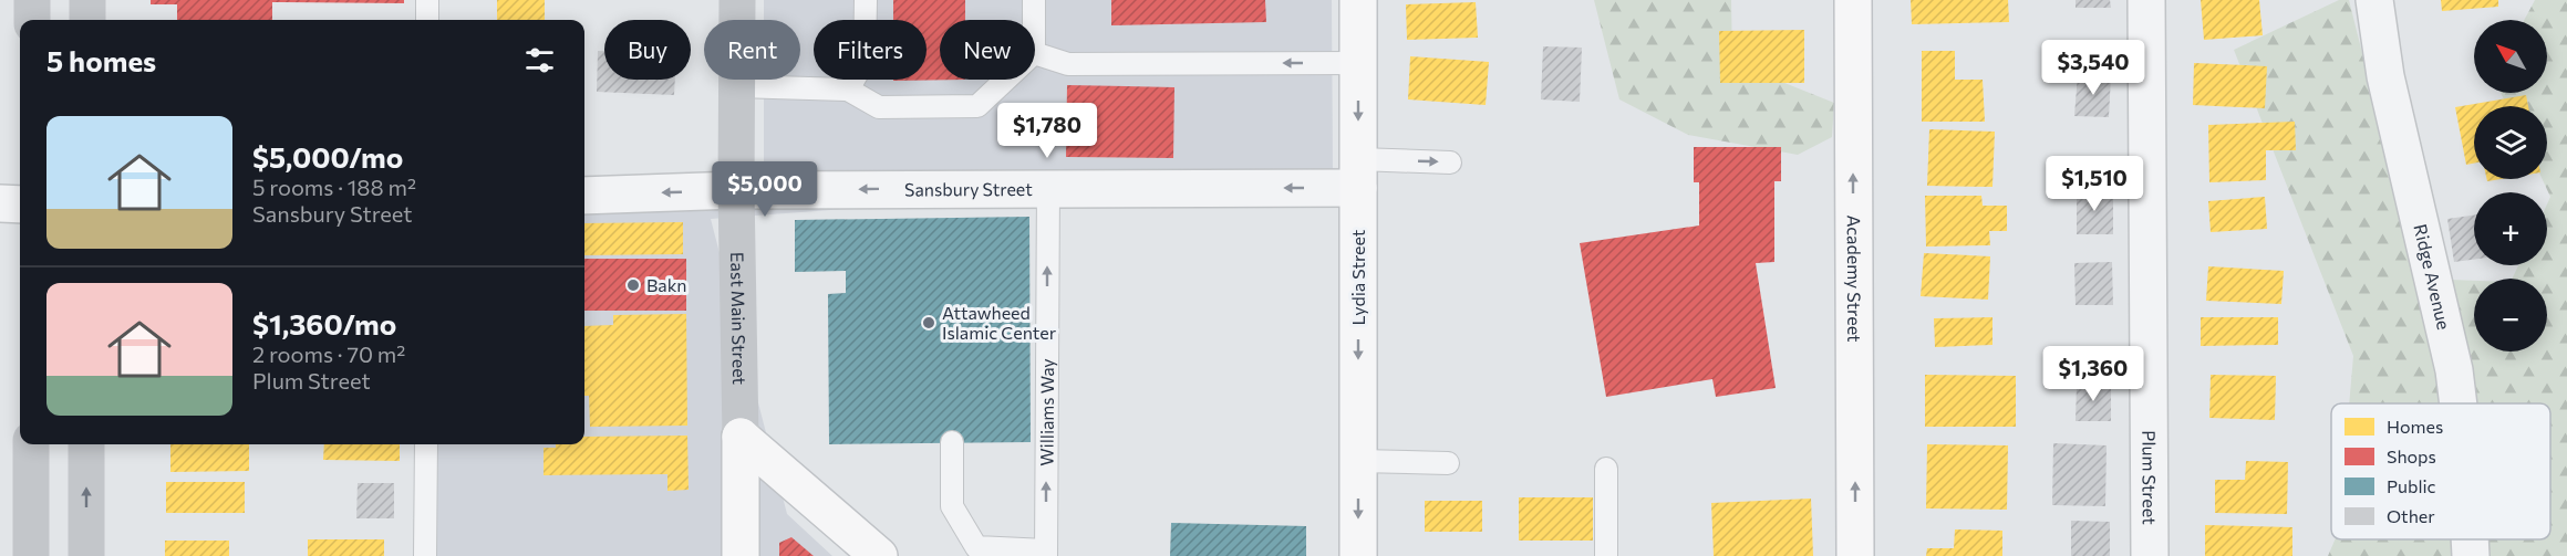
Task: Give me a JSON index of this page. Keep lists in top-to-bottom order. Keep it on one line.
{"streets":{"main road":["Lydia Street","Academy Street","East Main Street"],"street":["Sansbury Street","Ridge Avenue","Plum Street"],"lane":["Williams Way"]},"crossings":[["Sansbury Street","Lydia Street"],["Sansbury Street","East Main Street"],["Sansbury Street","Williams Way"]],"one_way":["Sansbury Street","Lydia Street","Academy Street","Williams Way"],"places":["Bakn","Attawheed Islamic Center"],"legend":["Homes","Shops","Public","Other"],"north":"top left","page":{"map_buttons":["+","−"],"chip":["Buy","Rent","Filters","New"],"heading":"5 homes","price":["$3,540","$1,780","$1,510","$5,000","$1,360"],"list":[{"name":"$5,000/mo","note":"5 rooms · 188 m² · Sansbury Street"},{"name":"$1,360/mo","note":"2 rooms · 70 m² · Plum Street"}]}}
